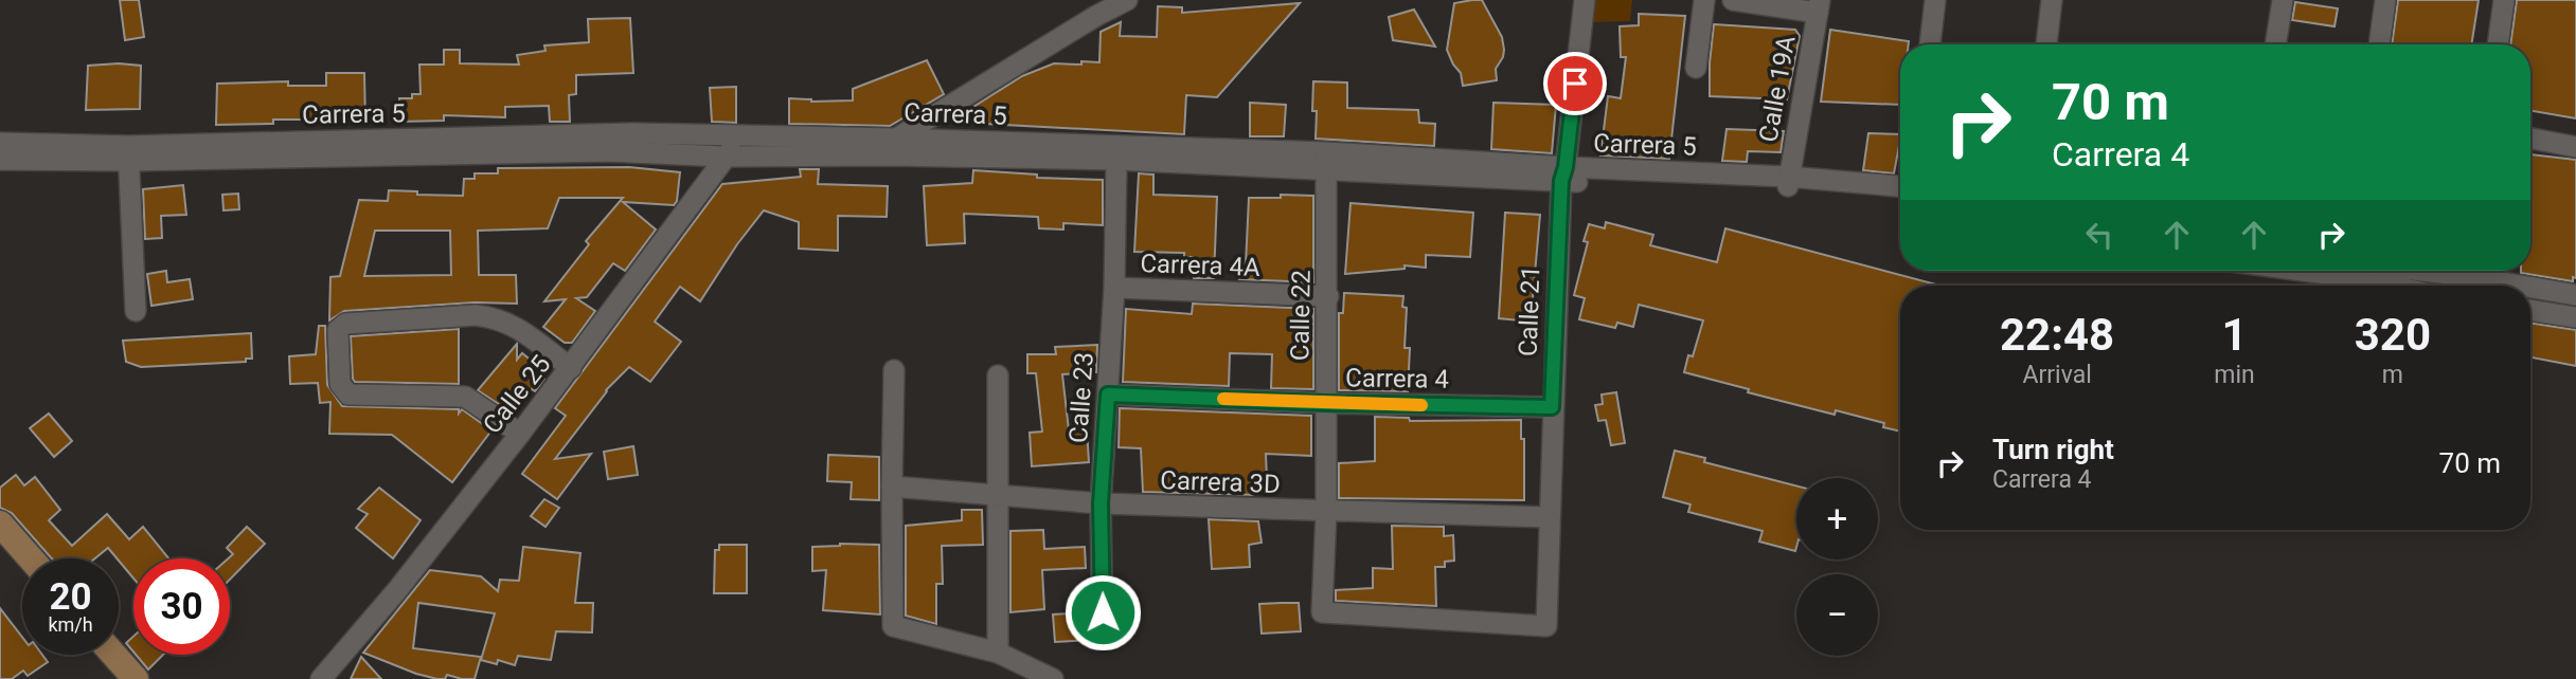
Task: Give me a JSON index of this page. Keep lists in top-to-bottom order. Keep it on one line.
{"streets":{"street":["Calle 19A","Carrera 5","Carrera 4A","Calle 21","Calle 22","Carrera 4","Calle 25","Calle 23","Carrera 3D"]},"crossings":[["Calle 19A","Carrera 5"],["Carrera 5","Calle 21"],["Carrera 5","Calle 22"],["Carrera 5","Calle 25"],["Carrera 5","Calle 23"],["Carrera 4A","Calle 22"],["Carrera 4A","Calle 23"],["Calle 21","Calle 22"],["Calle 21","Carrera 4"],["Calle 21","Carrera 3D"],["Calle 22","Carrera 4"],["Calle 22","Carrera 3D"],["Carrera 4","Calle 23"],["Calle 23","Carrera 3D"]],"page":{"turn":["70 m","Carrera 4"],"eta":["22:48","Arrival","1","min","320","m"],"list":[{"name":"Turn right","note":"Carrera 4","value":"70 m"}],"map_buttons":["+","−"],"speed":"20 km/h","limit":"30"}}
